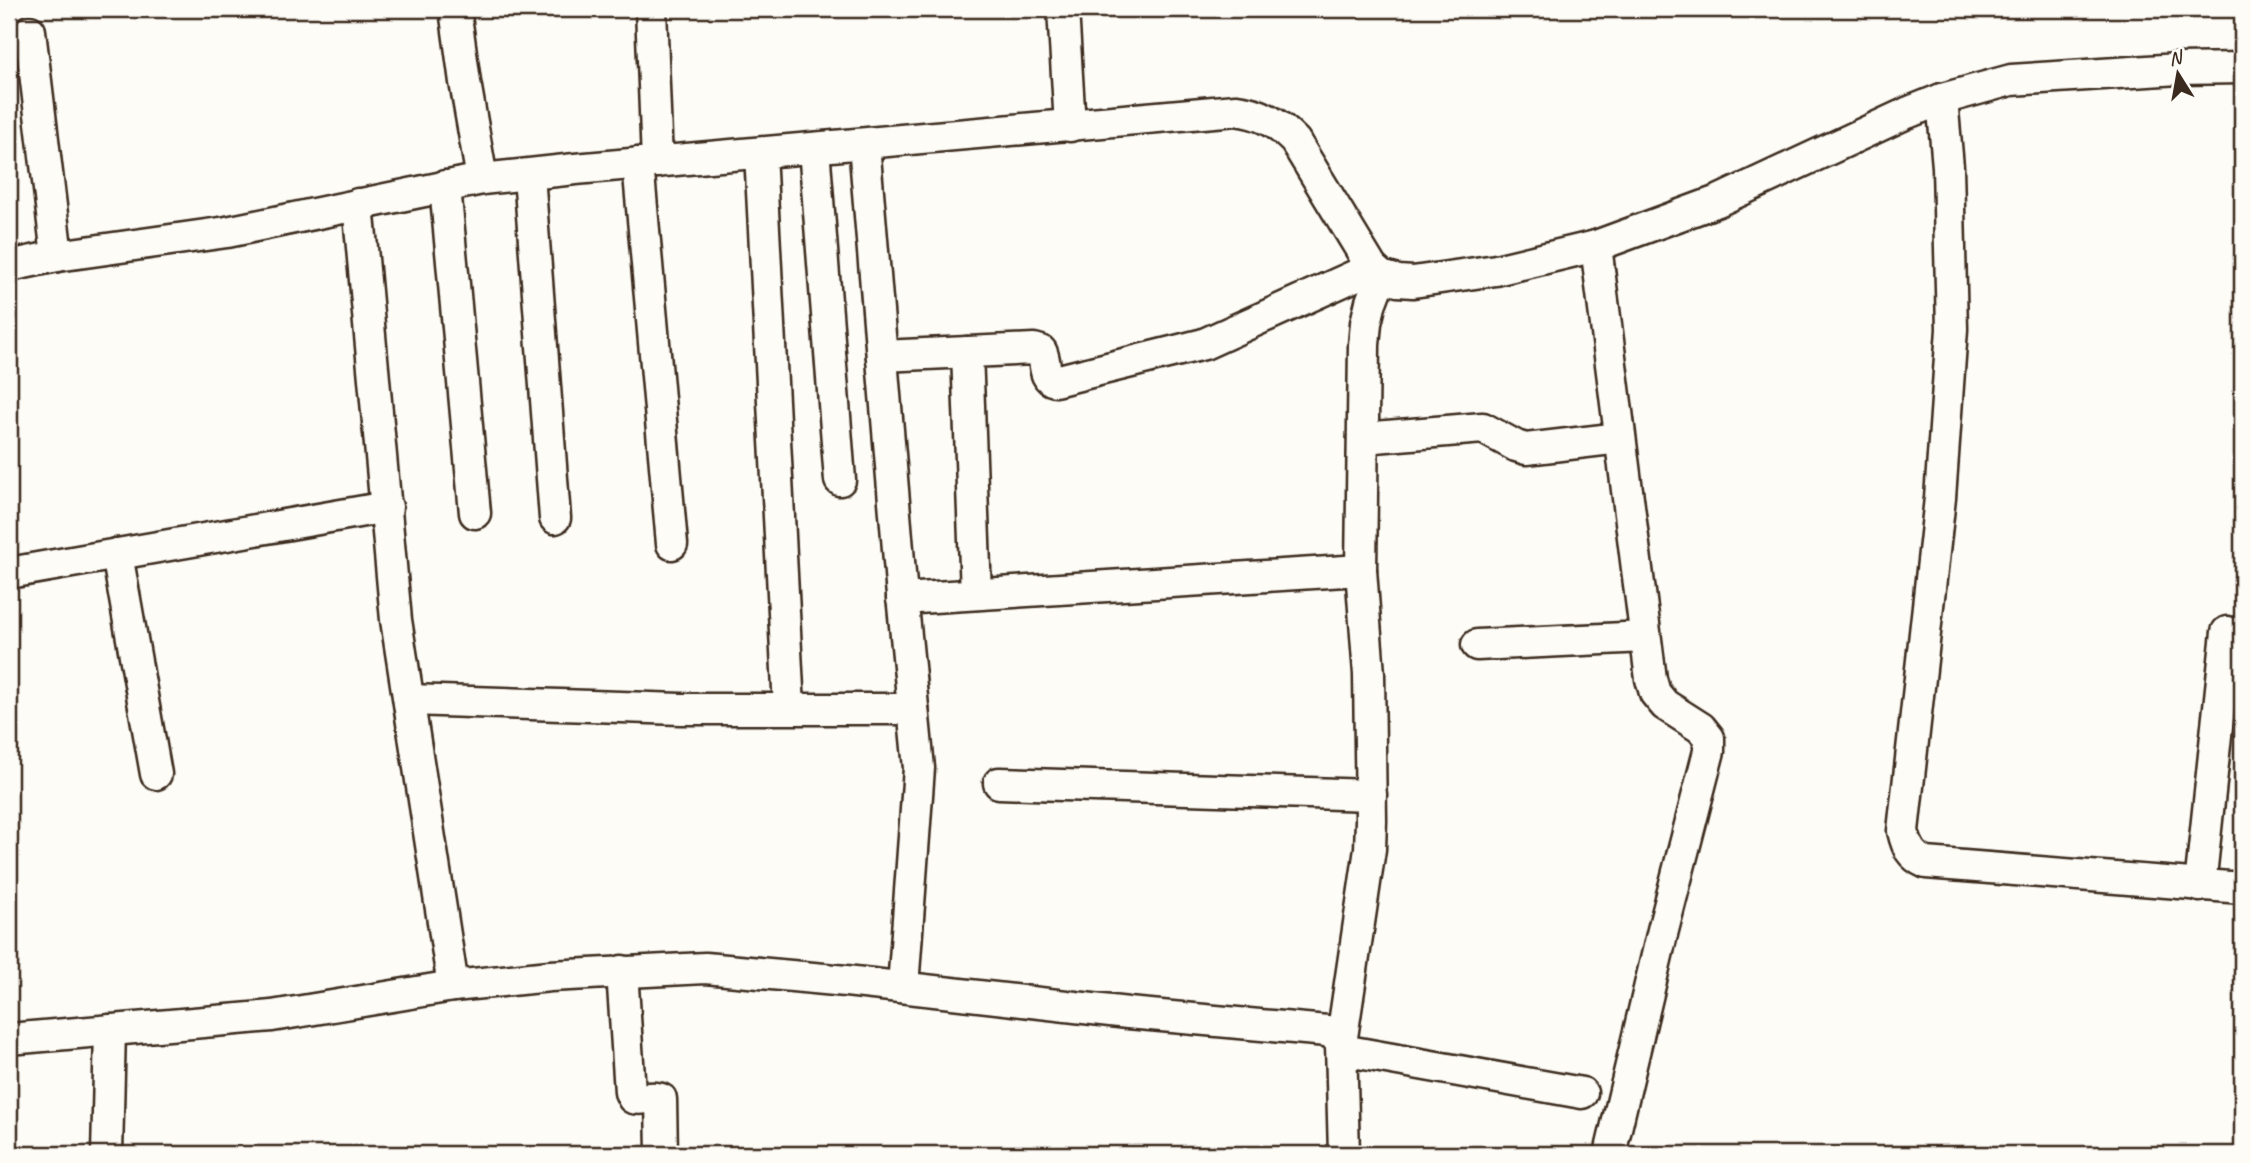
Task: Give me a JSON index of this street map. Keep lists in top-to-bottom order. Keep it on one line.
{"north":"top"}
